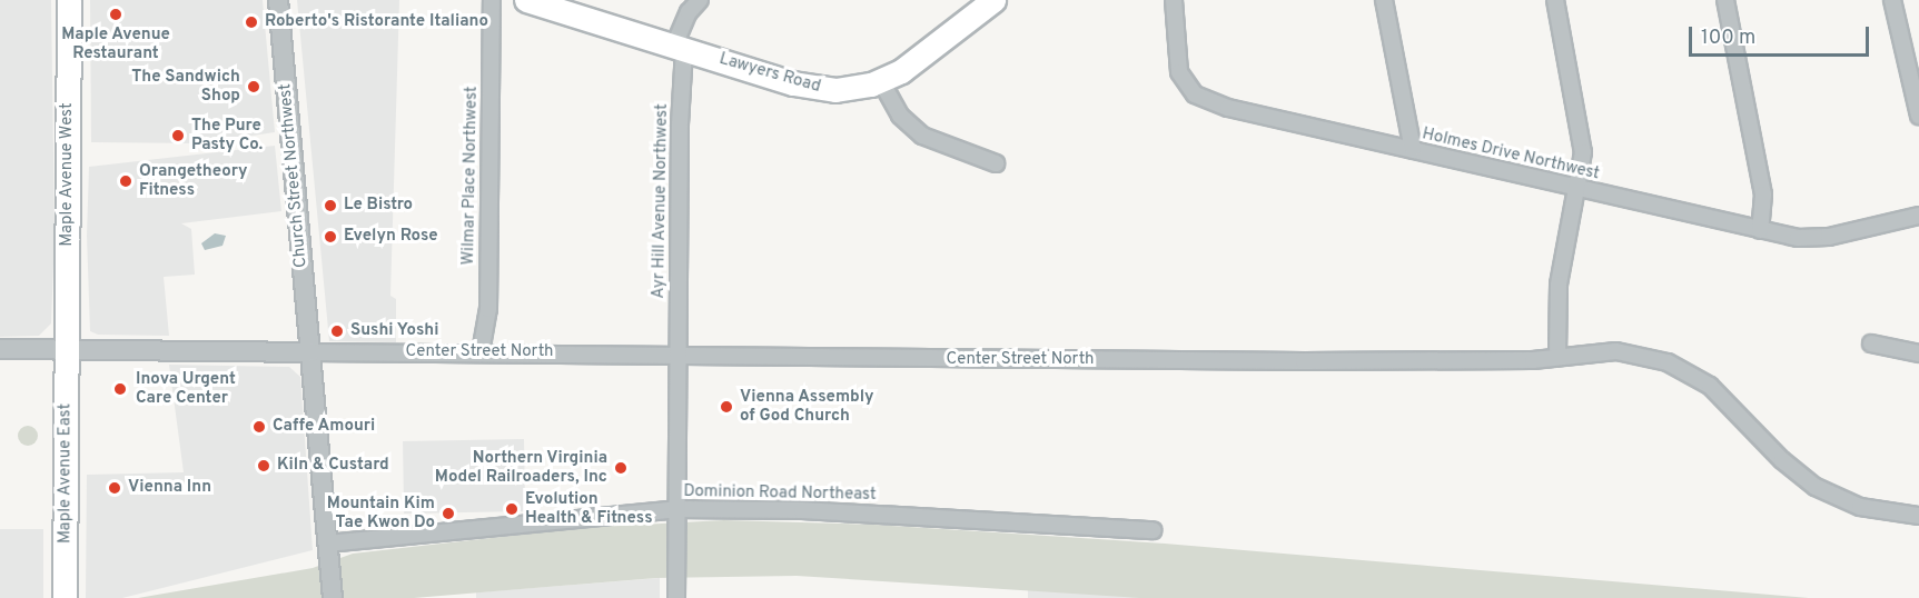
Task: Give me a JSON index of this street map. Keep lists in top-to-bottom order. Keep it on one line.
{"streets":{"main road":["Lawyers Road","Maple Avenue West","Maple Avenue East"],"street":["Holmes Drive Northwest","Church Street Northwest","Wilmar Place Northwest","Ayr Hill Avenue Northwest","Center Street North","Dominion Road Northeast"]},"crossings":[["Lawyers Road","Ayr Hill Avenue Northwest"],["Maple Avenue West","Center Street North"],["Maple Avenue West","Maple Avenue East"],["Church Street Northwest","Center Street North"],["Church Street Northwest","Dominion Road Northeast"],["Wilmar Place Northwest","Center Street North"],["Ayr Hill Avenue Northwest","Center Street North"],["Ayr Hill Avenue Northwest","Dominion Road Northeast"],["Center Street North","Maple Avenue East"]],"places":["Maple Avenue Restaurant","Roberto's Ristorante Italiano","The Sandwich Shop","The Pure Pasty Co.","Orangetheory Fitness","Le Bistro","Evelyn Rose","Sushi Yoshi","Inova Urgent Care Center","Vienna Assembly of God Church","Caffe Amouri","Kiln & Custard","Northern Virginia Model Railroaders, Inc","Vienna Inn","Evolution Health & Fitness","Mountain Kim Tae Kwon Do"],"scale_bar":"100 m"}
